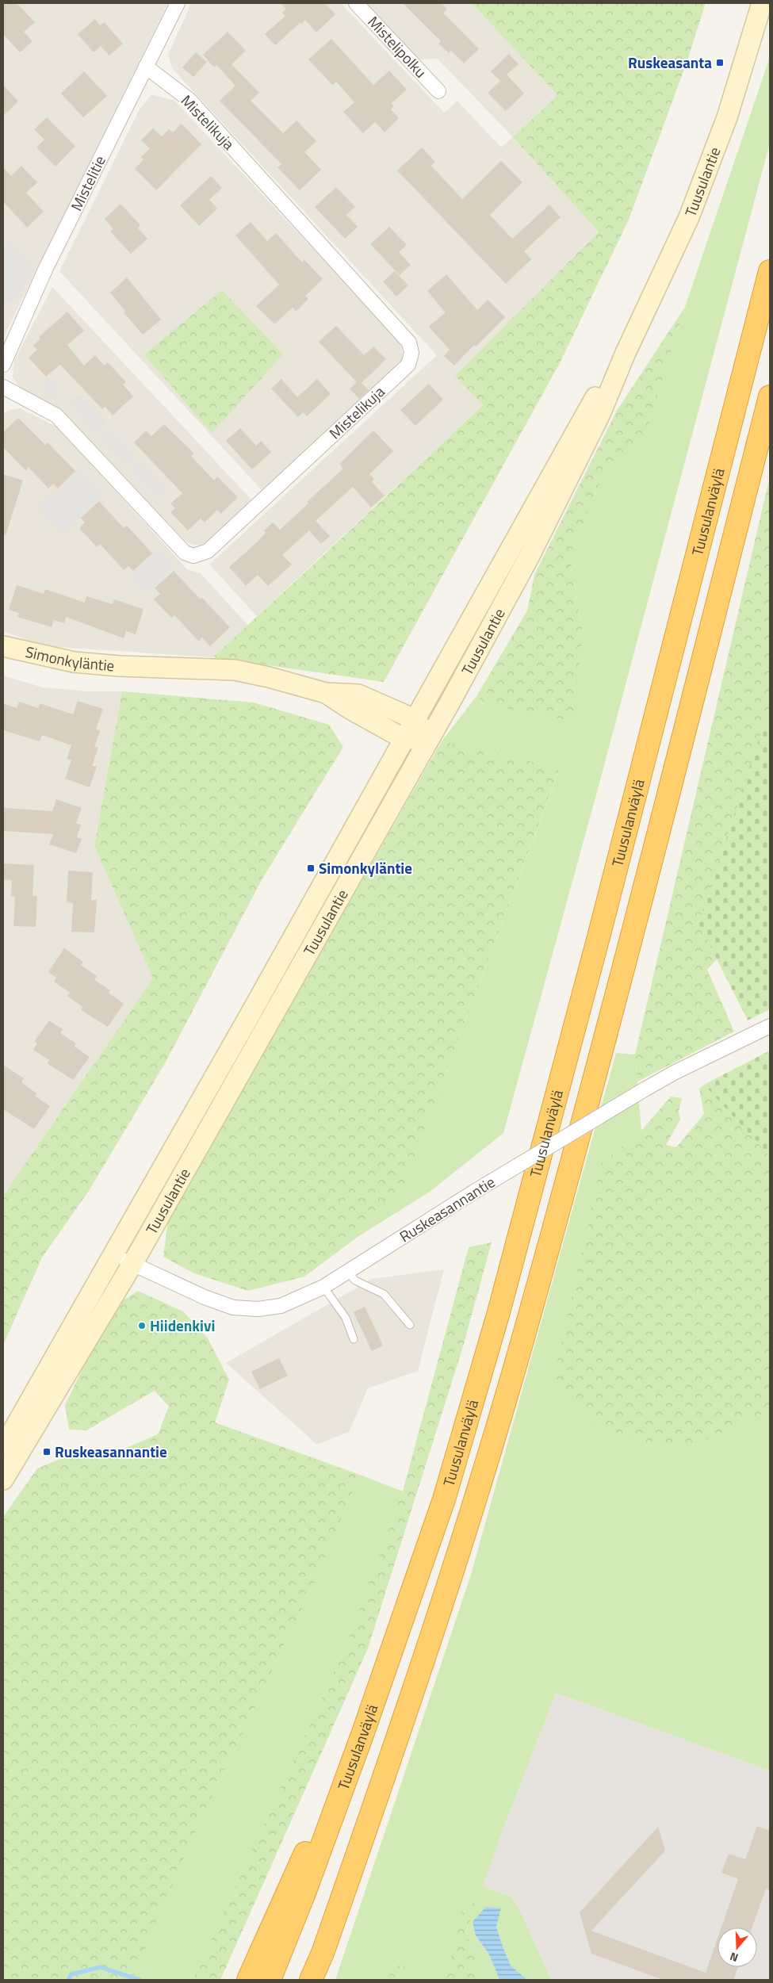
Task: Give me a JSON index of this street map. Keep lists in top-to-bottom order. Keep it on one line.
{"streets":{"highway":["Tuusulanväylä"],"main road":["Tuusulantie","Simonkyläntie"],"street":["Mistelipolku","Mistelikuja","Mistelitie","Ruskeasannantie"]},"crossings":[["Mistelikuja","Mistelitie"],["Tuusulantie","Simonkyläntie"],["Tuusulantie","Ruskeasannantie"]],"places":{"transit":["Ruskeasanta","Simonkyläntie","Ruskeasannantie"],"other":["Hiidenkivi"]},"north":"bottom"}
